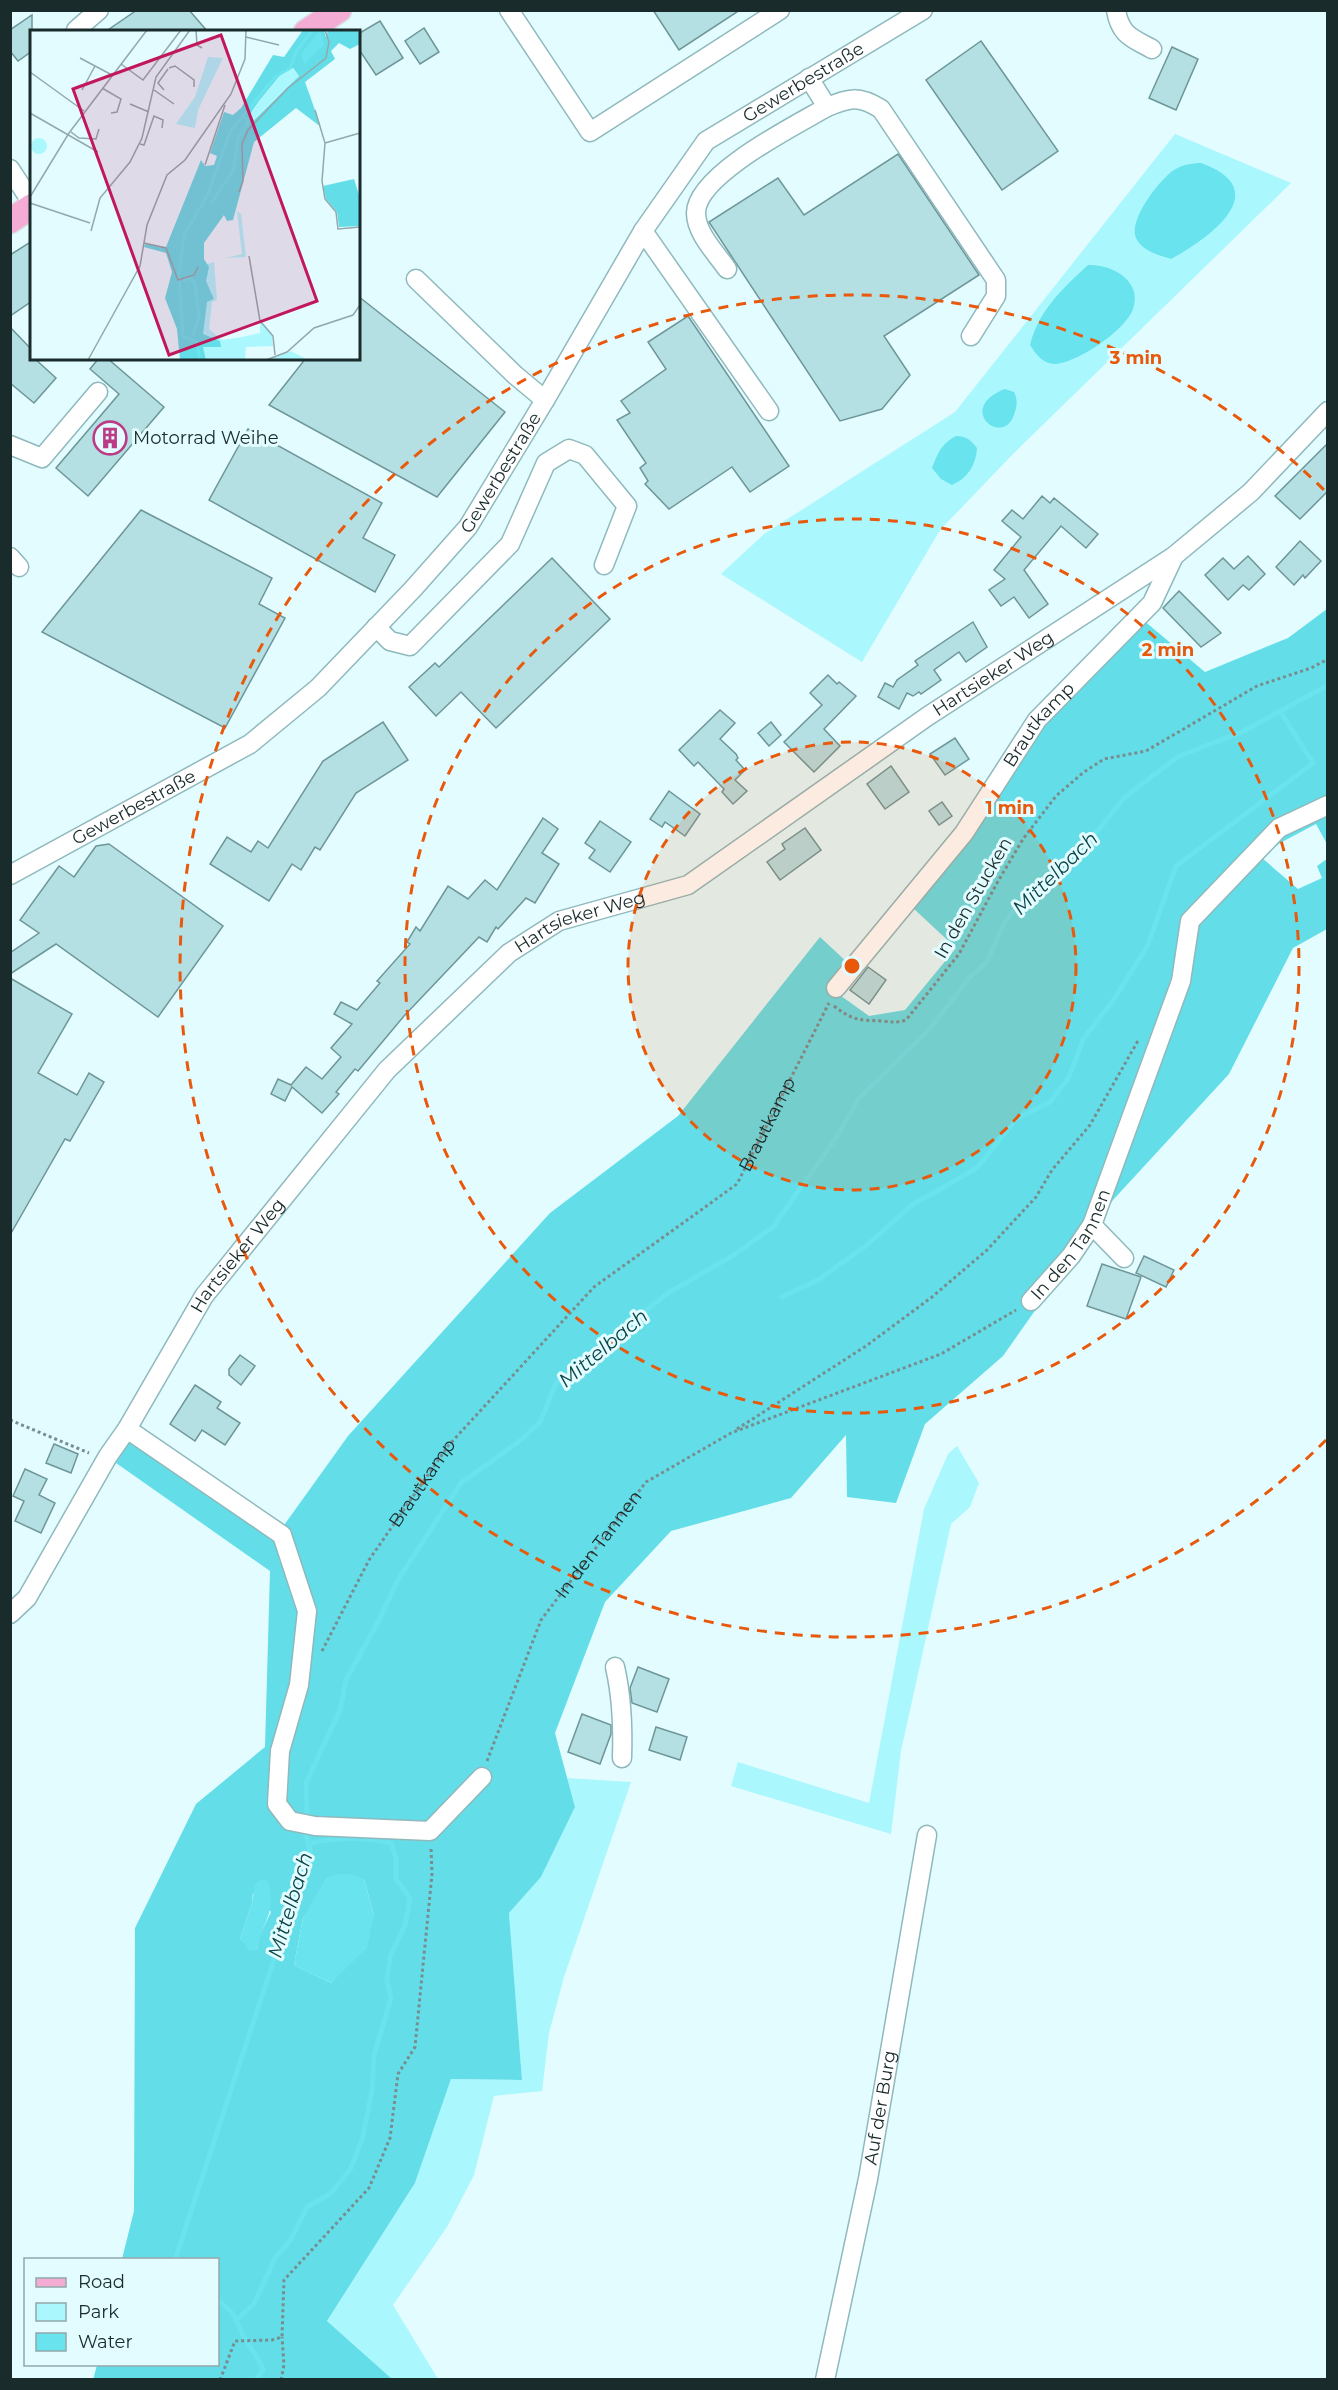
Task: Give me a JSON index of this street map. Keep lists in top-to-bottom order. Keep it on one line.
{"streets":{"street":["Gewerbestraße","Hartsieker Weg","Brautkamp","In den Tannen","Auf der Burg"],"path":["In den Stucken"]},"crossings":[["Hartsieker Weg","Brautkamp"],["Brautkamp","In den Stucken"]],"water":["Mittelbach"],"places":{"building":["Motorrad Weihe"]},"legend":["Road","Park","Water"],"rings":["3 min","2 min","1 min"]}
